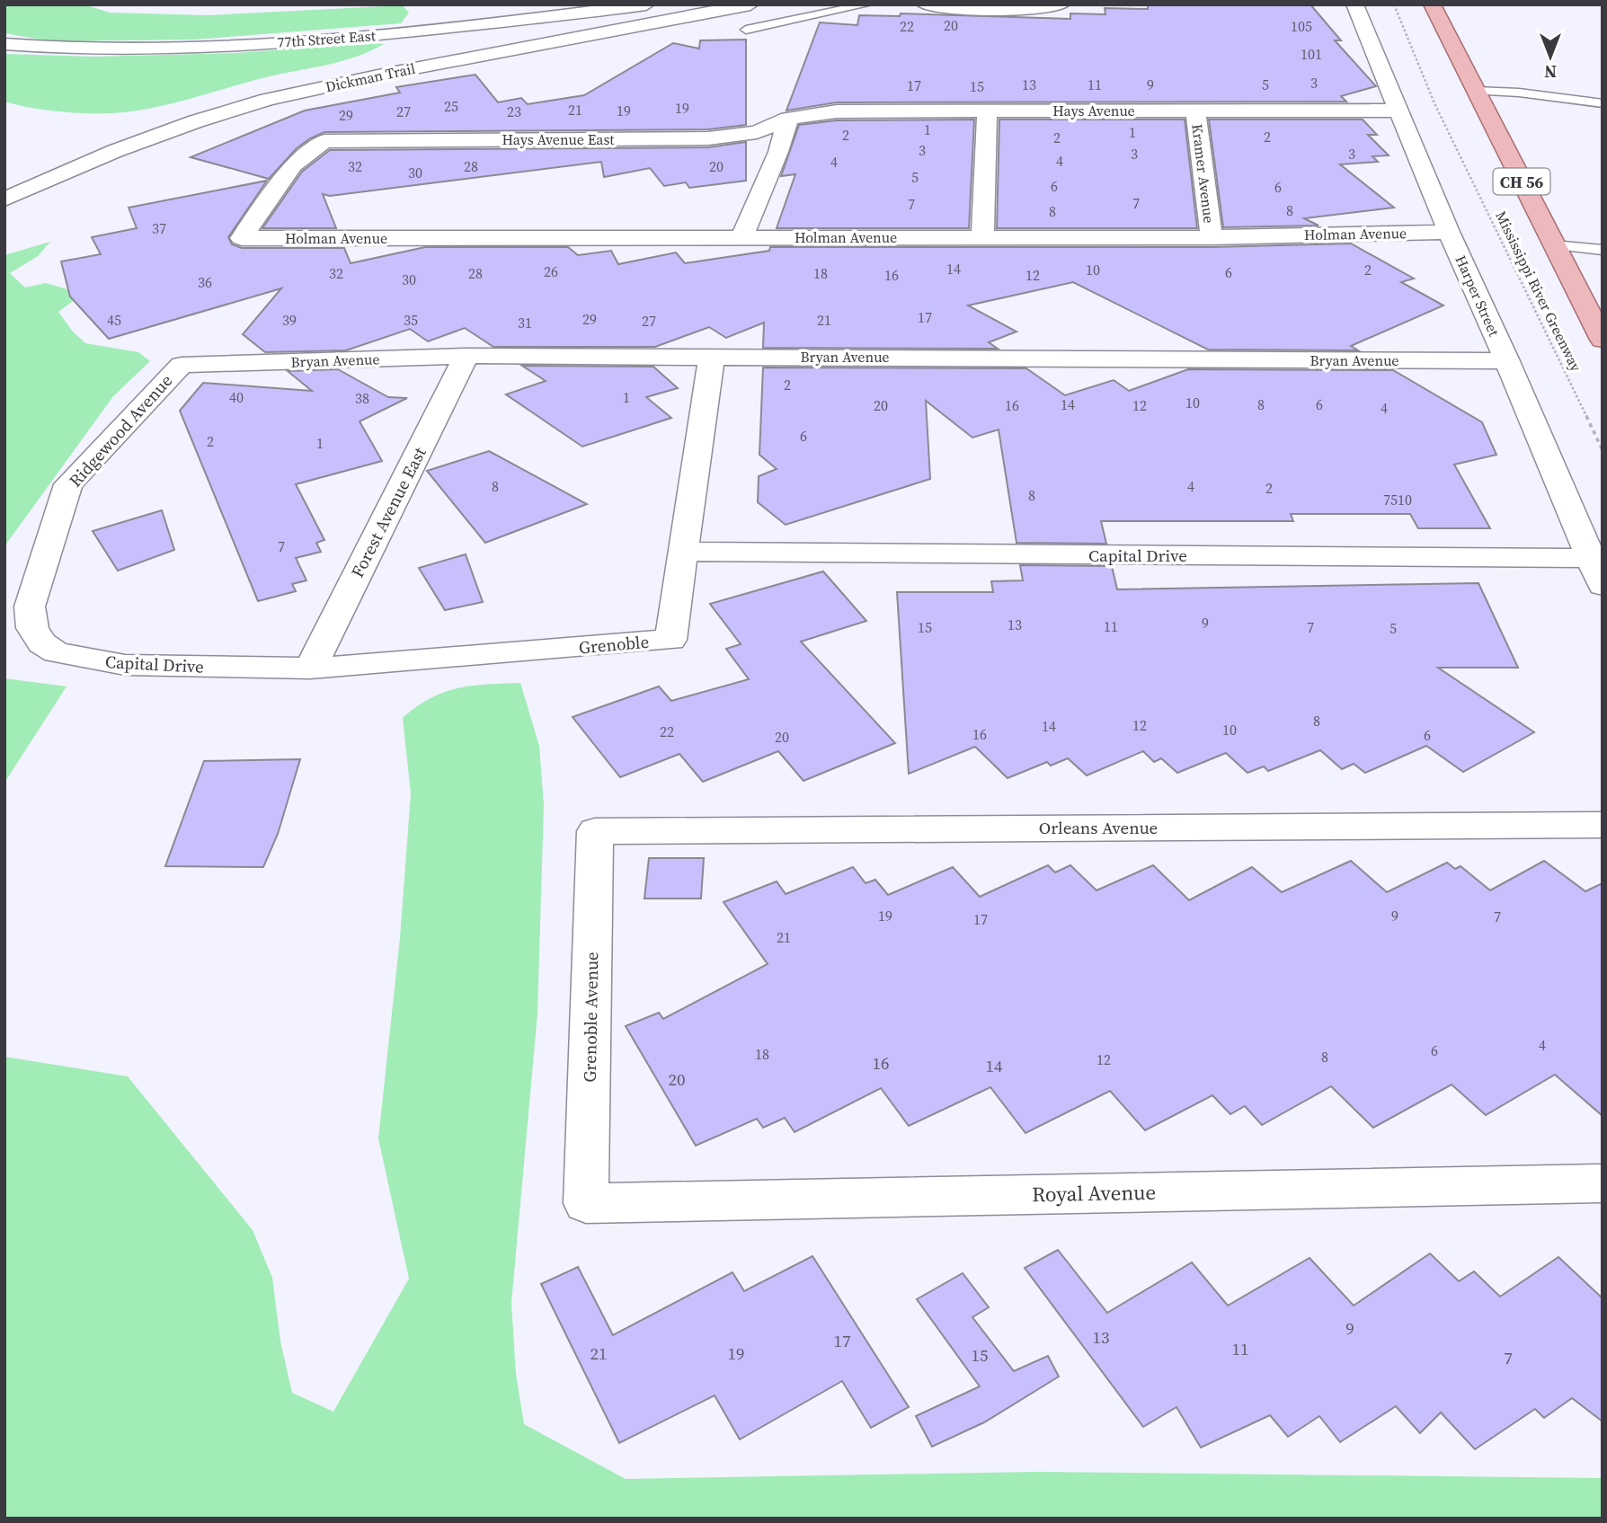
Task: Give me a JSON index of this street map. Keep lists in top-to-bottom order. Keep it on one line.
{"streets":{"main road":["CH 56"],"street":["77th Street East","Dickman Trail","Hays Avenue","Hays Avenue East","Kramer Avenue","Holman Avenue","Harper Street","Bryan Avenue","Ridgewood Avenue","Forest Avenue East","Capital Drive","Grenoble","Orleans Avenue","Grenoble Avenue","Royal Avenue"],"path":["Mississippi River Greenway"]},"crossings":[["Hays Avenue","Hays Avenue East"],["Hays Avenue","Kramer Avenue"],["Hays Avenue","Harper Street"],["Hays Avenue East","Holman Avenue"],["Kramer Avenue","Holman Avenue"],["Holman Avenue","Harper Street"],["Harper Street","Bryan Avenue"],["Harper Street","Capital Drive"],["Bryan Avenue","Ridgewood Avenue"],["Bryan Avenue","Forest Avenue East"],["Bryan Avenue","Grenoble"],["Ridgewood Avenue","Capital Drive"],["Forest Avenue East","Capital Drive"],["Forest Avenue East","Grenoble"],["Capital Drive","Grenoble"],["Orleans Avenue","Grenoble Avenue"],["Grenoble Avenue","Royal Avenue"]],"house_numbers":["20","22","105","101","3","13","11","9","5","17","15","25","19","21","19","27","23","29","1","1","2","2","2","3","3","3","4","4","32","28","20","30","5","6","6","7","7","8","8","37","14","10","2","26","6","32","28","18","16","12","30","36","17","29","45","39","35","21","27","31","2","40","1","38","10","14","8","6","20","16","12","4","6","2","1","8","4","2","8","7510","7","9","13","11","15","7","5","8","12","14","10","22","16","6","20","19","9","7","17","21","4","6","18","8","12","16","14","20","9","13","17","11","21","19","15","7"],"north":"bottom"}
